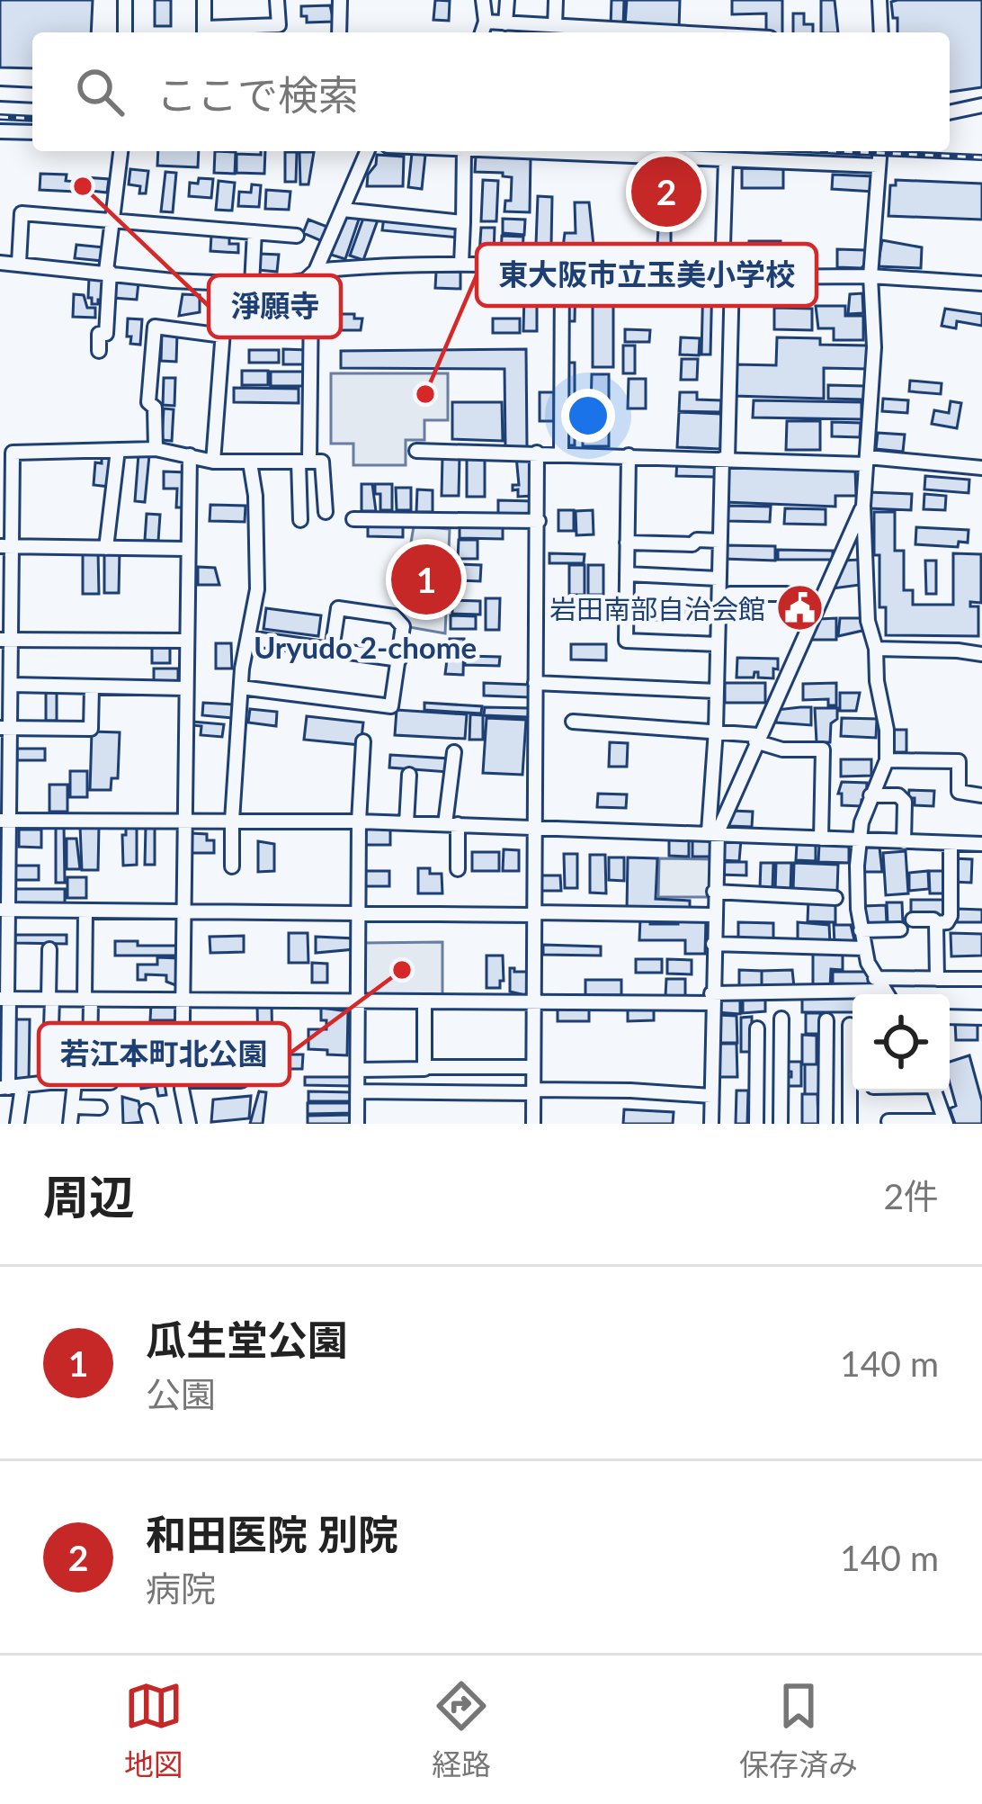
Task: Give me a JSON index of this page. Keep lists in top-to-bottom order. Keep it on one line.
{"districts":["Uryudo 2-chome"],"places":{"other":["淨願寺","東大阪市立玉美小学校","若江本町北公園"],"public building":["岩田南部自治会館"]},"page":{"search":"ここで検索","pins":["2","1"],"heading":["周辺","2件"],"list":[{"mark":"1","name":"瓜生堂公園","note":"公園","value":"140 m"},{"mark":"2","name":"和田医院 別院","note":"病院","value":"140 m"}],"nav":["地図","経路","保存済み"]}}
